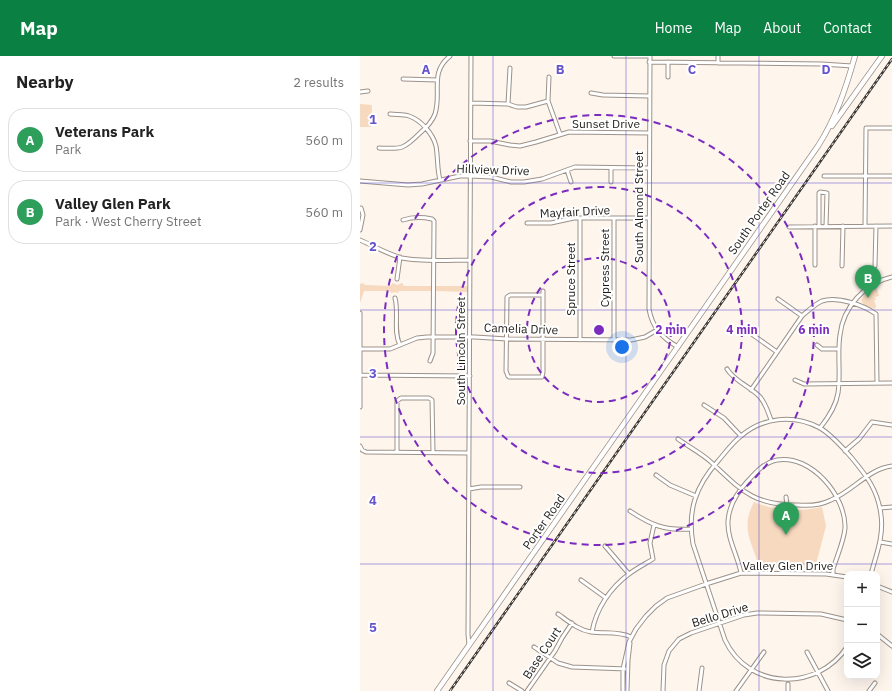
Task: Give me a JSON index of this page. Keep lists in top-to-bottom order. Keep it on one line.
{"streets":{"street":["Sunset Drive","Hillview Drive","South Almond Street","Mayfair Drive","South Porter Road","Cypress Street","Spruce Street","Camelia Drive","South Lincoln Street","Porter Road","Valley Glen Drive","Bello Drive","Base Court"]},"crossings":[["Sunset Drive","South Almond Street"],["Sunset Drive","South Lincoln Street"],["Hillview Drive","South Almond Street"],["Hillview Drive","South Lincoln Street"],["South Almond Street","Mayfair Drive"],["South Almond Street","South Porter Road"],["South Almond Street","Camelia Drive"],["Mayfair Drive","Cypress Street"],["Mayfair Drive","Spruce Street"],["South Porter Road","Porter Road"],["Cypress Street","Camelia Drive"],["Spruce Street","Camelia Drive"],["Camelia Drive","South Lincoln Street"],["South Lincoln Street","Porter Road"]],"page":{"header":"Map","nav":["Home","Map","About","Contact"],"heading":["Nearby","2 results"],"list":[{"mark":"A","name":"Veterans Park","note":"Park","value":"560 m"},{"mark":"B","name":"Valley Glen Park","note":"Park · West Cherry Street","value":"560 m"}],"pins":["B","A"],"map_buttons":["+","−"]},"grid":{"columns":["A","B","C","D"],"rows":["1","2","3","4","5"]},"rings":["2 min","4 min","6 min"]}
